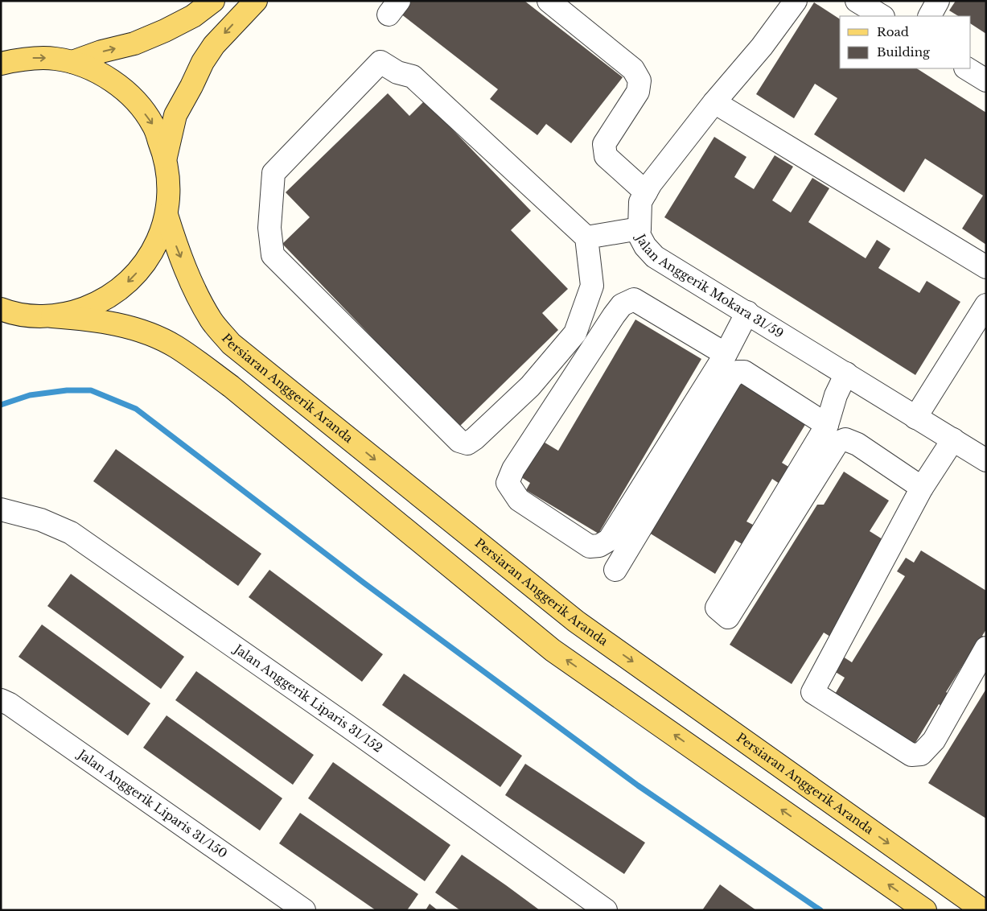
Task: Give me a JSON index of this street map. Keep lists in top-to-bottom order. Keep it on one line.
{"streets":{"main road":["Persiaran Anggerik Aranda"],"street":["Jalan Anggerik Mokara 31/59","Jalan Anggerik Liparis 31/152","Jalan Anggerik Liparis 31/150"]},"legend":["Road","Building"]}
